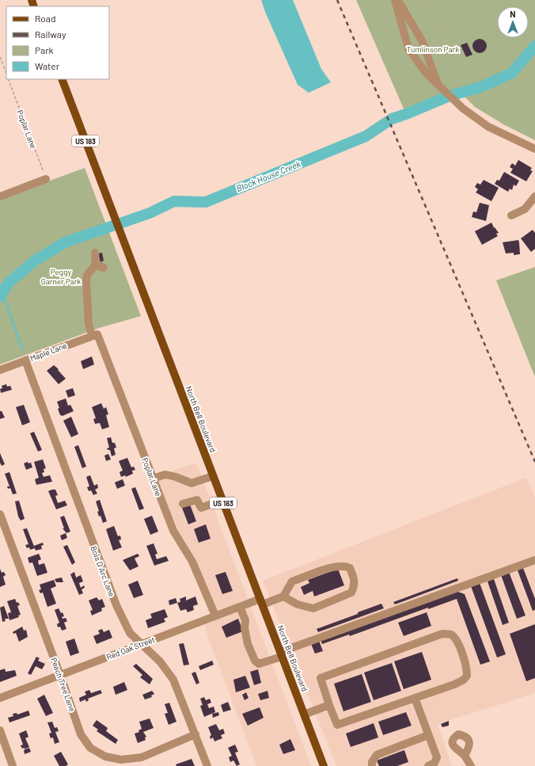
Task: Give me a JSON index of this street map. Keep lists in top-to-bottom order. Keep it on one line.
{"streets":{"main road":["US 183","North Bell Boulevard"],"street":["Poplar Lane","Maple Lane","Bois D Arc Lane","Red Oak Street","Peach Tree Lane"]},"crossings":[["Poplar Lane","Maple Lane"],["Poplar Lane","Red Oak Street"],["Maple Lane","Bois D Arc Lane"],["North Bell Boulevard","Red Oak Street"],["Bois D Arc Lane","Red Oak Street"],["Bois D Arc Lane","Peach Tree Lane"],["Red Oak Street","Peach Tree Lane"]],"water":["Block House Creek"],"parks":["Tumlinson Park","Peggy Garner Park"],"legend":["Road","Railway","Park","Water"],"north":"top"}
